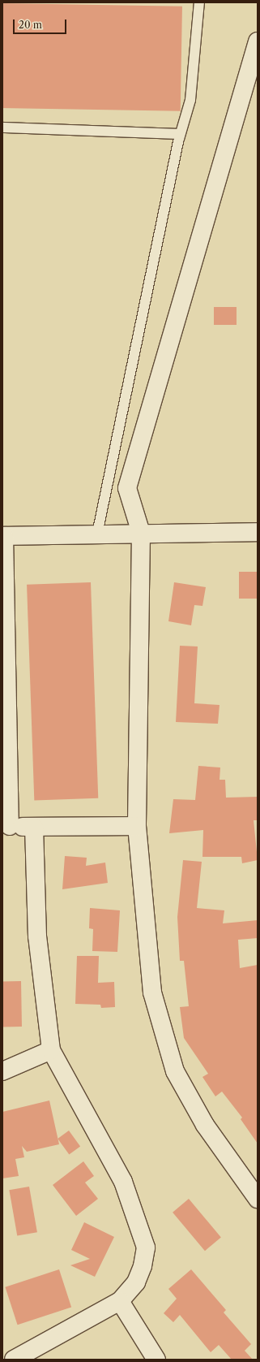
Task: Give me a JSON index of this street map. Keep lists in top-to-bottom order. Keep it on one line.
{"scale_bar":"20 m"}
